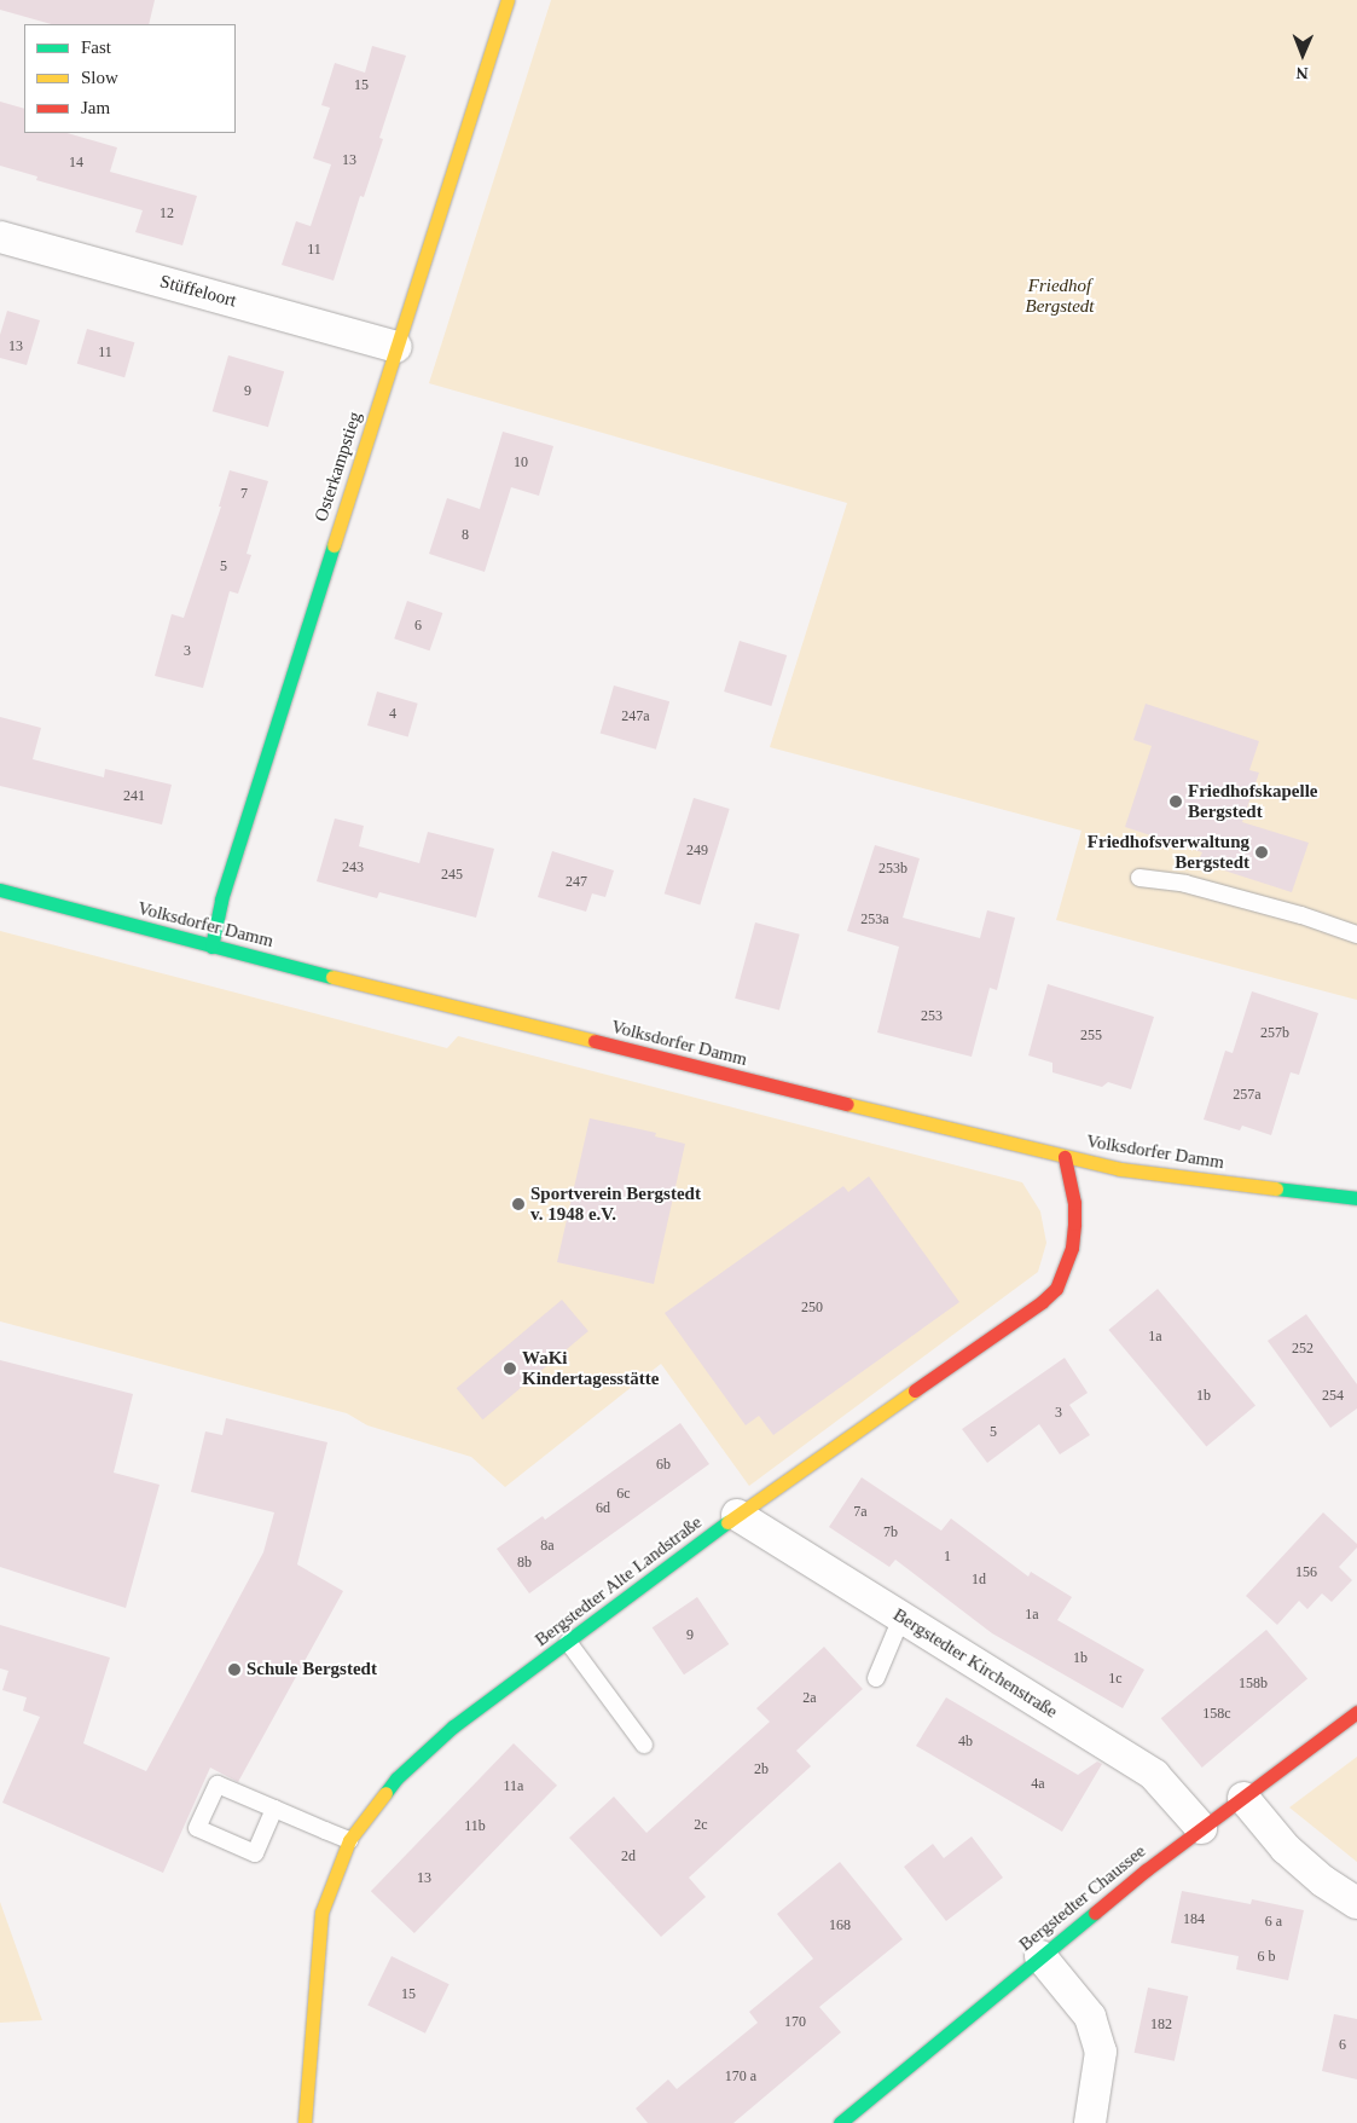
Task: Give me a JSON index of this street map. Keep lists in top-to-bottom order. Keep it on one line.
{"streets":{"street":["Stüffeloort","Osterkampstieg","Volksdorfer Damm","Bergstedter Alte Landstraße","Bergstedter Kirchenstraße","Bergstedter Chaussee"]},"crossings":[["Stüffeloort","Osterkampstieg"],["Osterkampstieg","Volksdorfer Damm"],["Volksdorfer Damm","Bergstedter Alte Landstraße"],["Bergstedter Alte Landstraße","Bergstedter Kirchenstraße"],["Bergstedter Kirchenstraße","Bergstedter Chaussee"]],"parks":["Friedhof Bergstedt"],"places":["Friedhofskapelle Bergstedt","Friedhofsverwaltung Bergstedt","Sportverein Bergstedt v. 1948 e.V.","WaKi Kindertagesstätte","Schule Bergstedt"],"house_numbers":["15","13","14","12","11","13","11","9","10","7","8","5","6","3","4","247a","241","249","243","253b","245","247","253a","253","257b","255","257a","250","1a","252","1b","254","3","5","6b","6c","6d","7a","7b","8a","1","8b","156","1d","1a","9","1b","1c","158b","2a","158c","4b","2b","4a","11a","2c","11b","2d","13","184","6 a","168","6 b","15","170","182","6","170 a"],"legend":["Fast","Slow","Jam"],"north":"bottom"}
